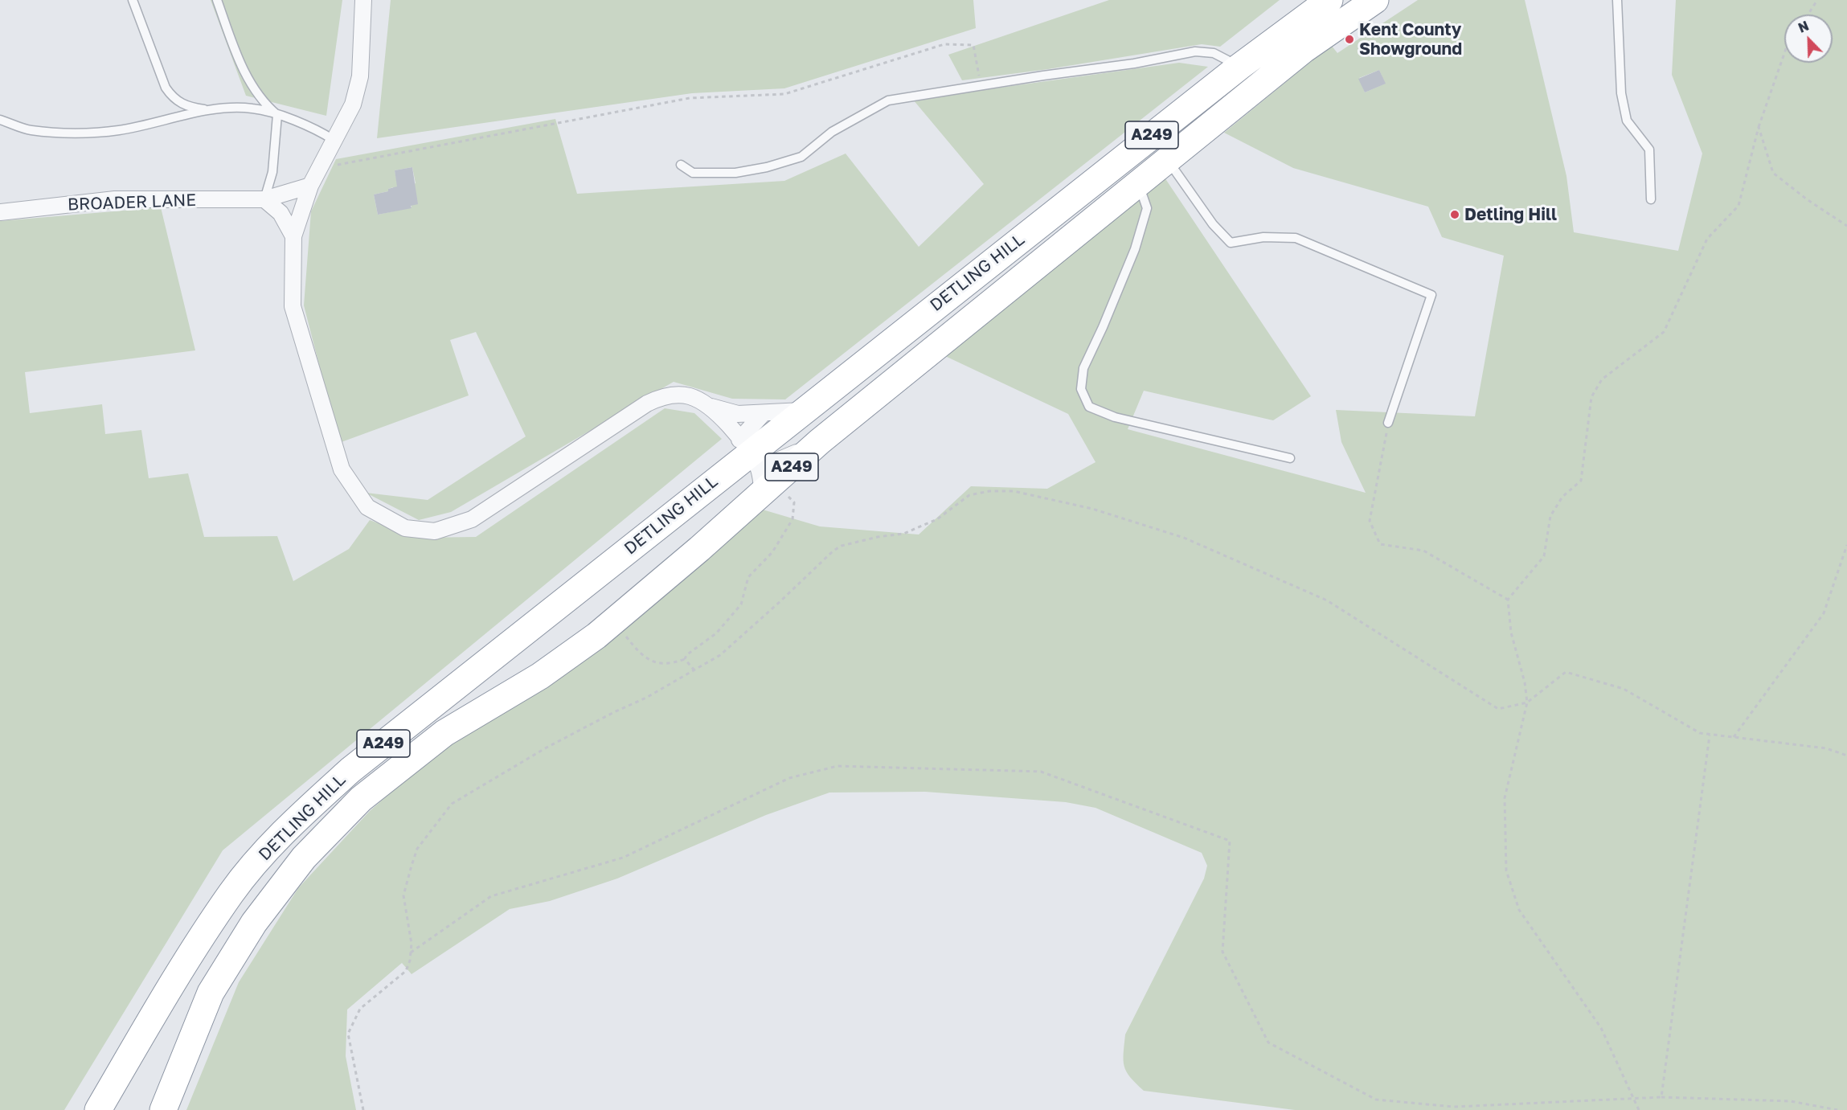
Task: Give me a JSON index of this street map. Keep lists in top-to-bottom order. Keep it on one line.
{"streets":{"highway":["A249","DETLING HILL"],"street":["BROADER LANE"]},"places":["Kent County Showground","Detling Hill"],"north":"top left"}
